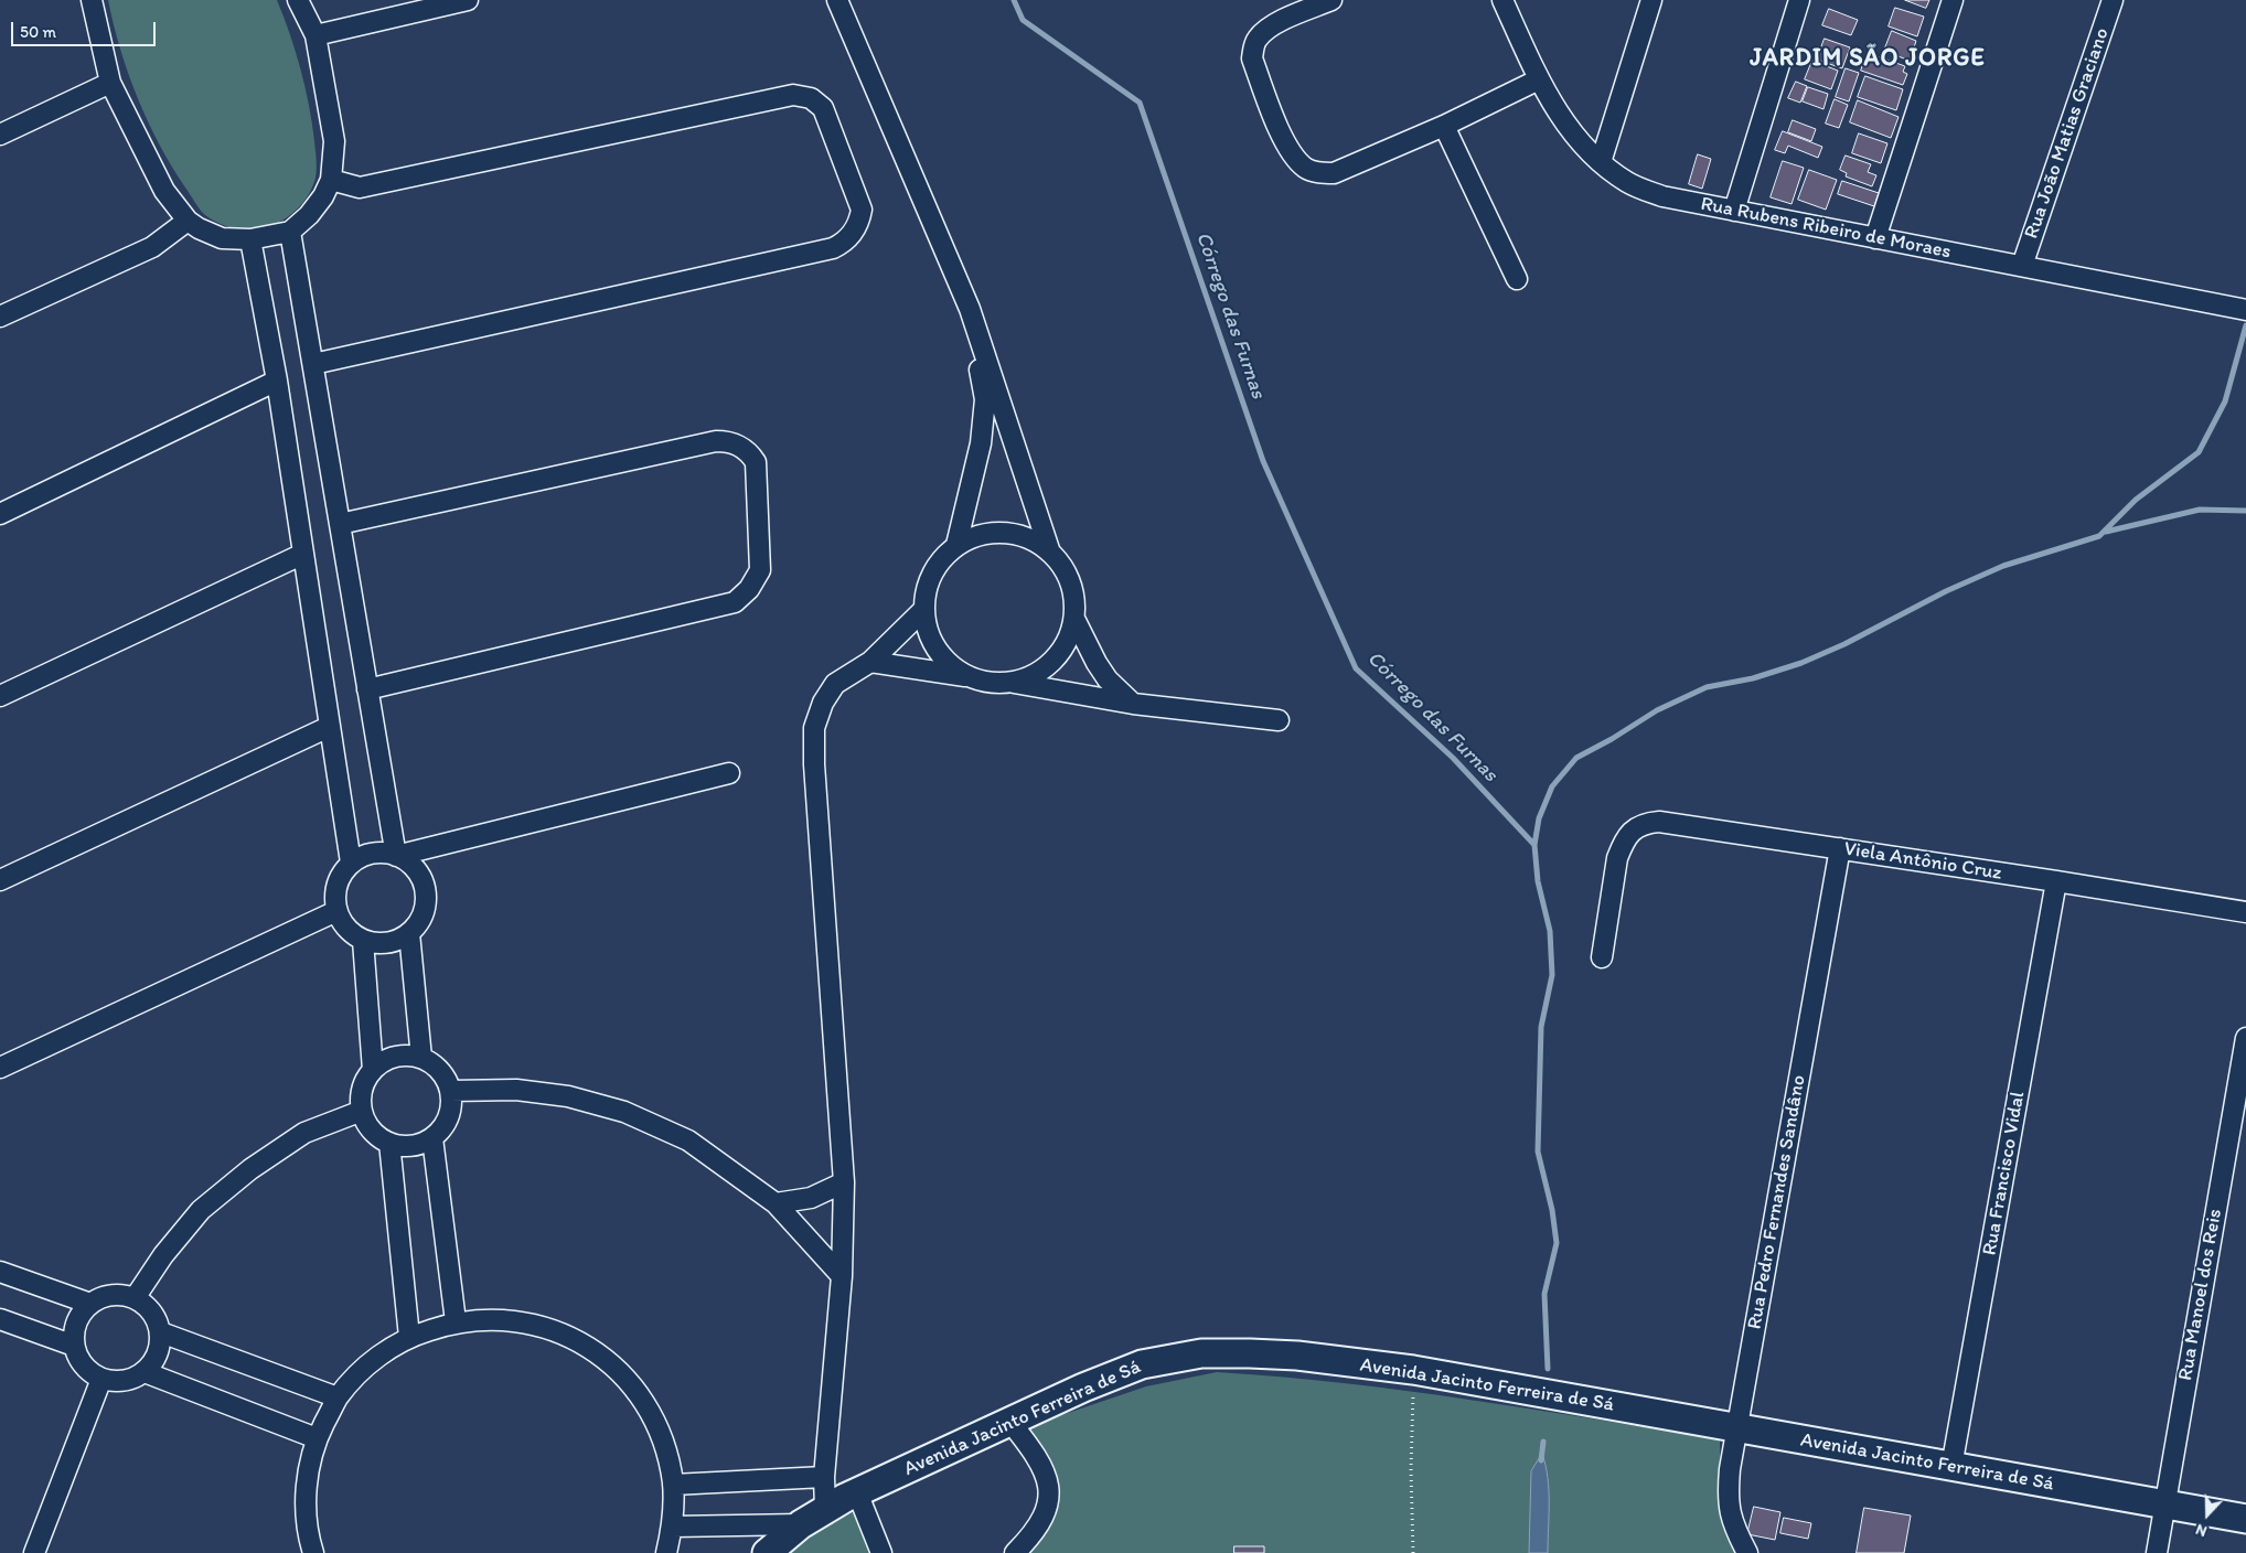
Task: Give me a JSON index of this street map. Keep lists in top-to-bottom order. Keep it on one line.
{"streets":{"main road":["Avenida Jacinto Ferreira de Sá"],"street":["Rua João Matias Graciano","Rua Rubens Ribeiro de Moraes","Viela Antônio Cruz","Rua Francisco Vidal","Rua Pedro Fernandes Sandâno","Rua Manoel dos Reis"]},"crossings":[["Rua João Matias Graciano","Rua Rubens Ribeiro de Moraes"],["Viela Antônio Cruz","Rua Francisco Vidal"],["Viela Antônio Cruz","Rua Pedro Fernandes Sandâno"],["Rua Francisco Vidal","Avenida Jacinto Ferreira de Sá"],["Rua Pedro Fernandes Sandâno","Avenida Jacinto Ferreira de Sá"],["Rua Manoel dos Reis","Avenida Jacinto Ferreira de Sá"]],"districts":["JARDIM SÃO JORGE"],"water":["Córrego das Furnas"],"scale_bar":"50 m","north":"bottom"}
